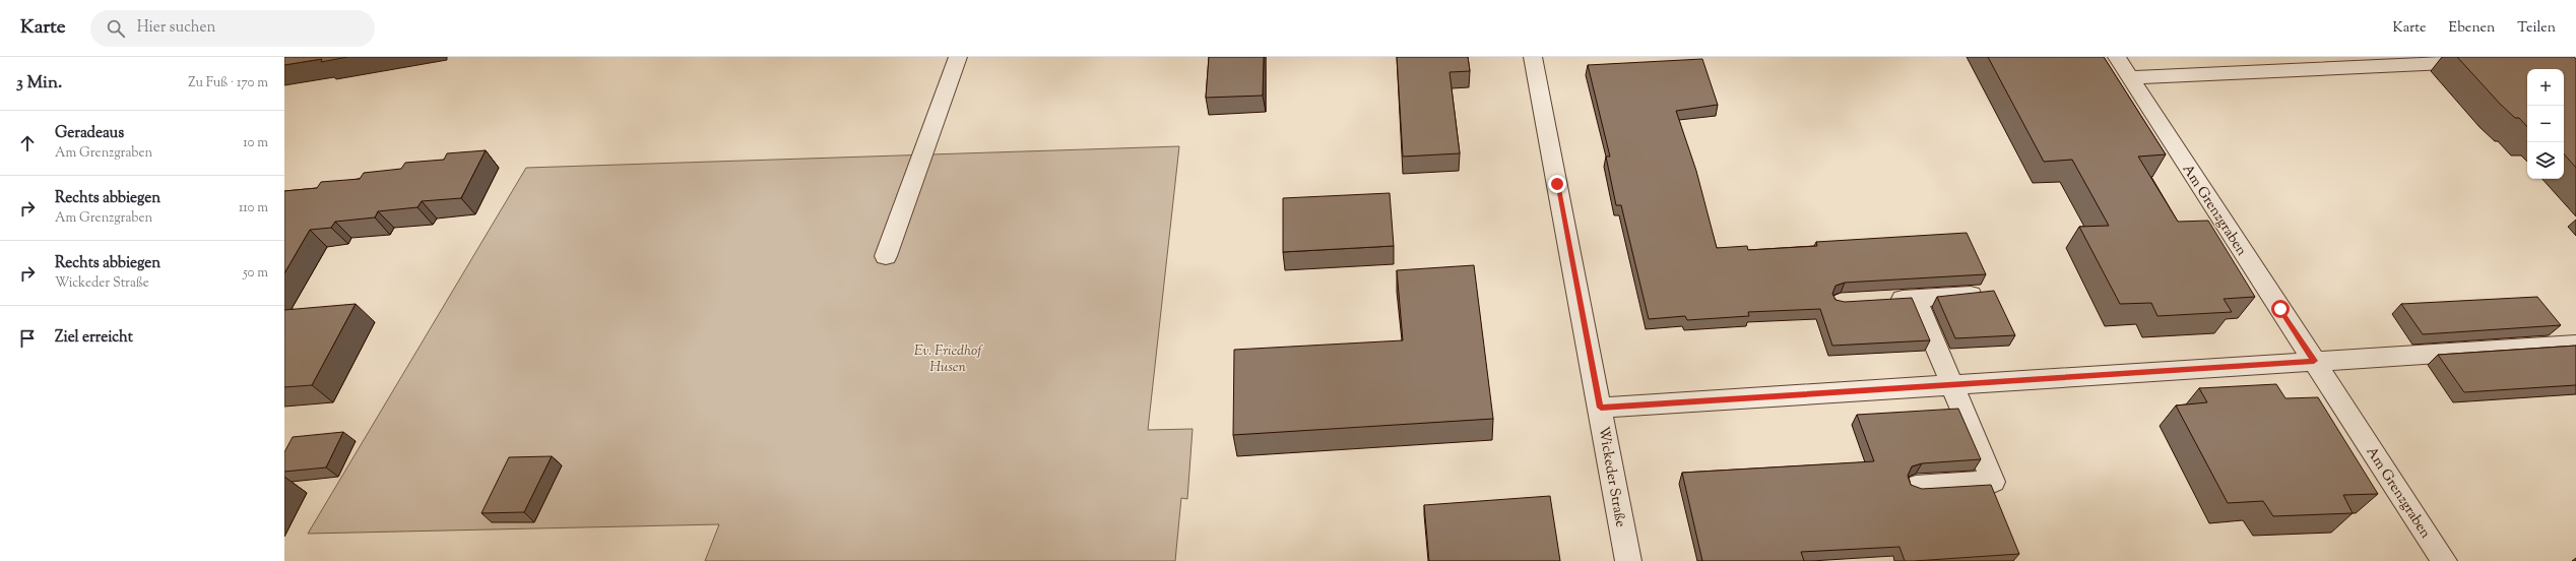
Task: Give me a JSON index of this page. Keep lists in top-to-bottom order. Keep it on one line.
{"streets":{"street":["Am Grenzgraben","Wickeder Straße"]},"parks":["Ev. Friedhof Husen"],"page":{"header":"Karte","search":"Hier suchen","nav":["Karte","Ebenen","Teilen"],"heading":["3 Min.","Zu Fuß · 170 m"],"map_buttons":["+","−"],"list":[["Geradeaus","Am Grenzgraben","10 m"],["Rechts abbiegen","Am Grenzgraben","110 m"],["Rechts abbiegen","Wickeder Straße","50 m"],"Ziel erreicht"]}}
